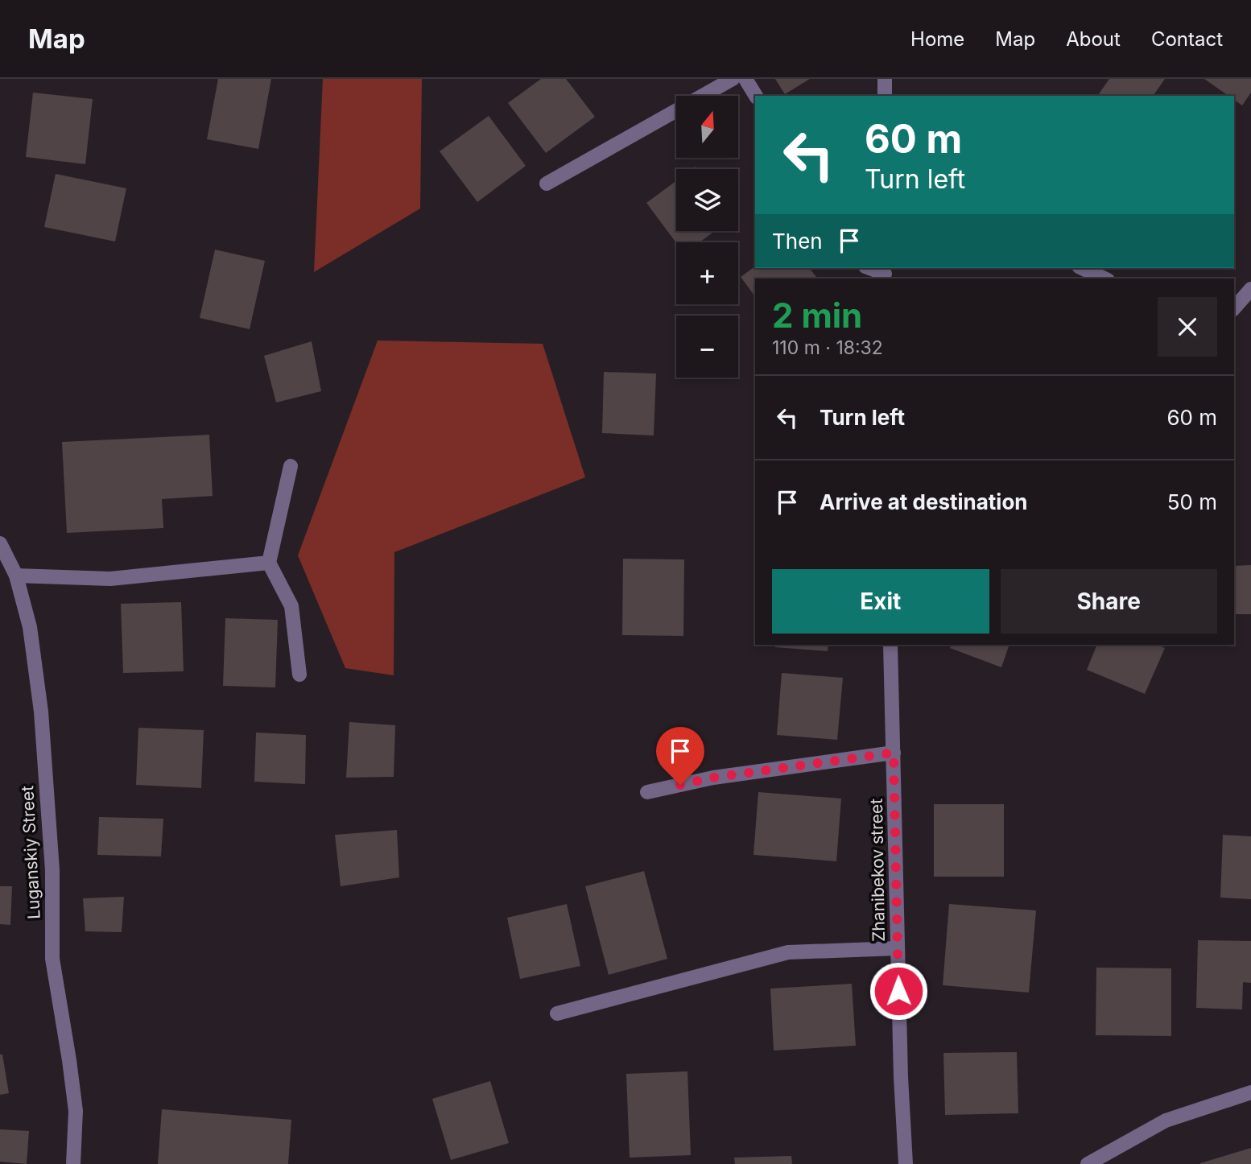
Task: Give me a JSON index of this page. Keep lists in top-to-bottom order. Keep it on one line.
{"streets":{"street":["Luganskiy Street","Zhanibekov street"]},"north":"top","page":{"header":"Map","nav":["Home","Map","About","Contact"],"map_buttons":["+","−"],"turn":["60 m","Turn left"],"then":"Then","heading":["2 min","110 m · 18:32"],"list":[{"name":"Turn left","value":"60 m"},{"name":"Arrive at destination","value":"50 m"}],"buttons":["Exit","Share"]}}
